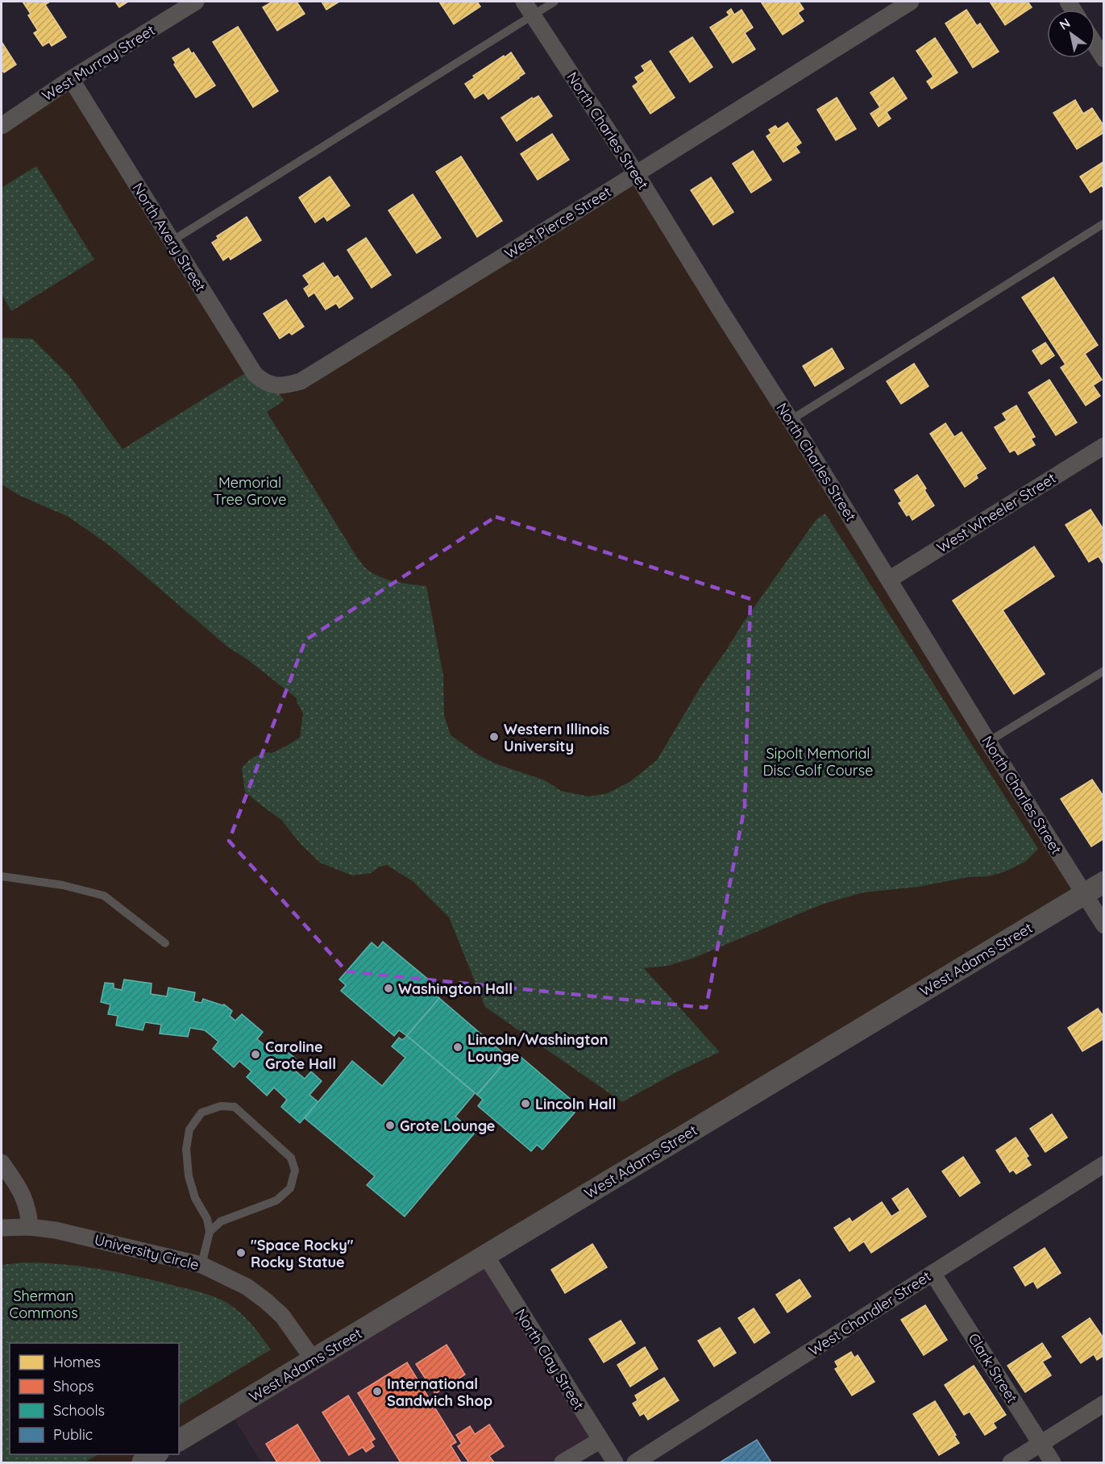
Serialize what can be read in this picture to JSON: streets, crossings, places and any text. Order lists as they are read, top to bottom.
{
  "streets": {
    "street": [
      "West Murray Street",
      "North Charles Street",
      "West Pierce Street",
      "North Avery Street",
      "West Wheeler Street",
      "West Adams Street",
      "University Circle",
      "West Chandler Street",
      "North Clay Street",
      "Clark Street"
    ]
  },
  "crossings": [
    ["West Murray Street", "North Avery Street"],
    ["North Charles Street", "West Pierce Street"],
    ["North Charles Street", "West Wheeler Street"],
    ["North Charles Street", "West Adams Street"],
    ["West Pierce Street", "North Avery Street"],
    ["West Adams Street", "University Circle"],
    ["West Adams Street", "North Clay Street"],
    ["West Chandler Street", "Clark Street"]
  ],
  "parks": ["Memorial Tree Grove", "Sipolt Memorial Disc Golf Course", "Sherman Commons"],
  "places": [
    "Western Illinois University",
    "Washington Hall",
    "Lincoln/Washington Lounge",
    "Caroline Grote Hall",
    "Lincoln Hall",
    "Grote Lounge",
    "\"Space Rocky\" Rocky Statue",
    "International Sandwich Shop"
  ],
  "legend": [
    "Homes",
    "Shops",
    "Schools",
    "Public"
  ],
  "north": "top left"
}
